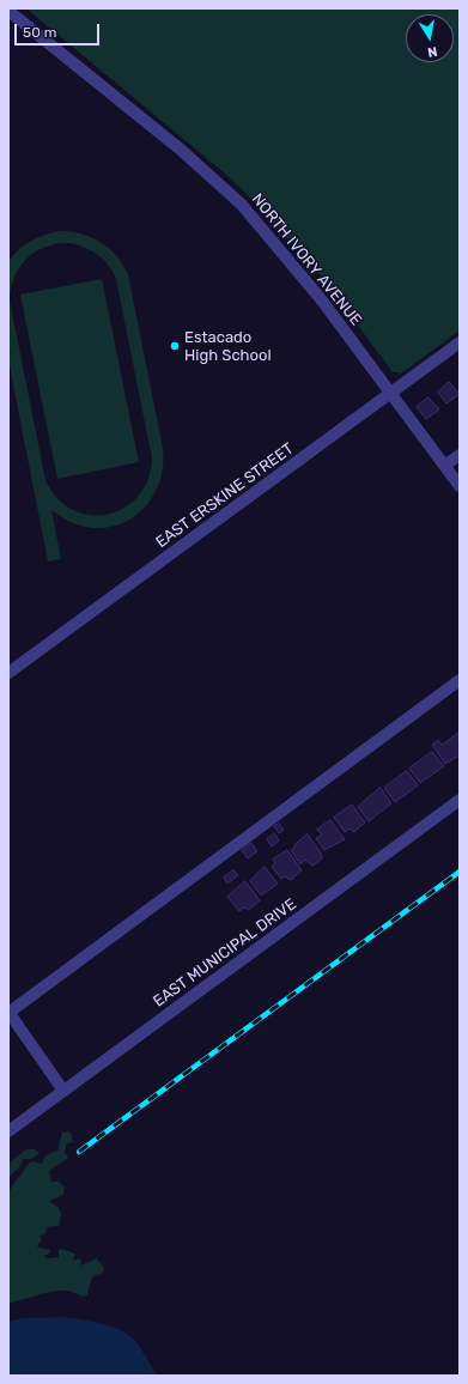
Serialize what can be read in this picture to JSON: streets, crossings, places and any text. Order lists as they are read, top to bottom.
{
  "streets": {
    "street": ["NORTH IVORY AVENUE", "EAST ERSKINE STREET", "EAST MUNICIPAL DRIVE"]
  },
  "crossings": [
    ["NORTH IVORY AVENUE", "EAST ERSKINE STREET"]
  ],
  "places": ["Estacado High School"],
  "scale_bar": "50 m",
  "north": "bottom"
}
